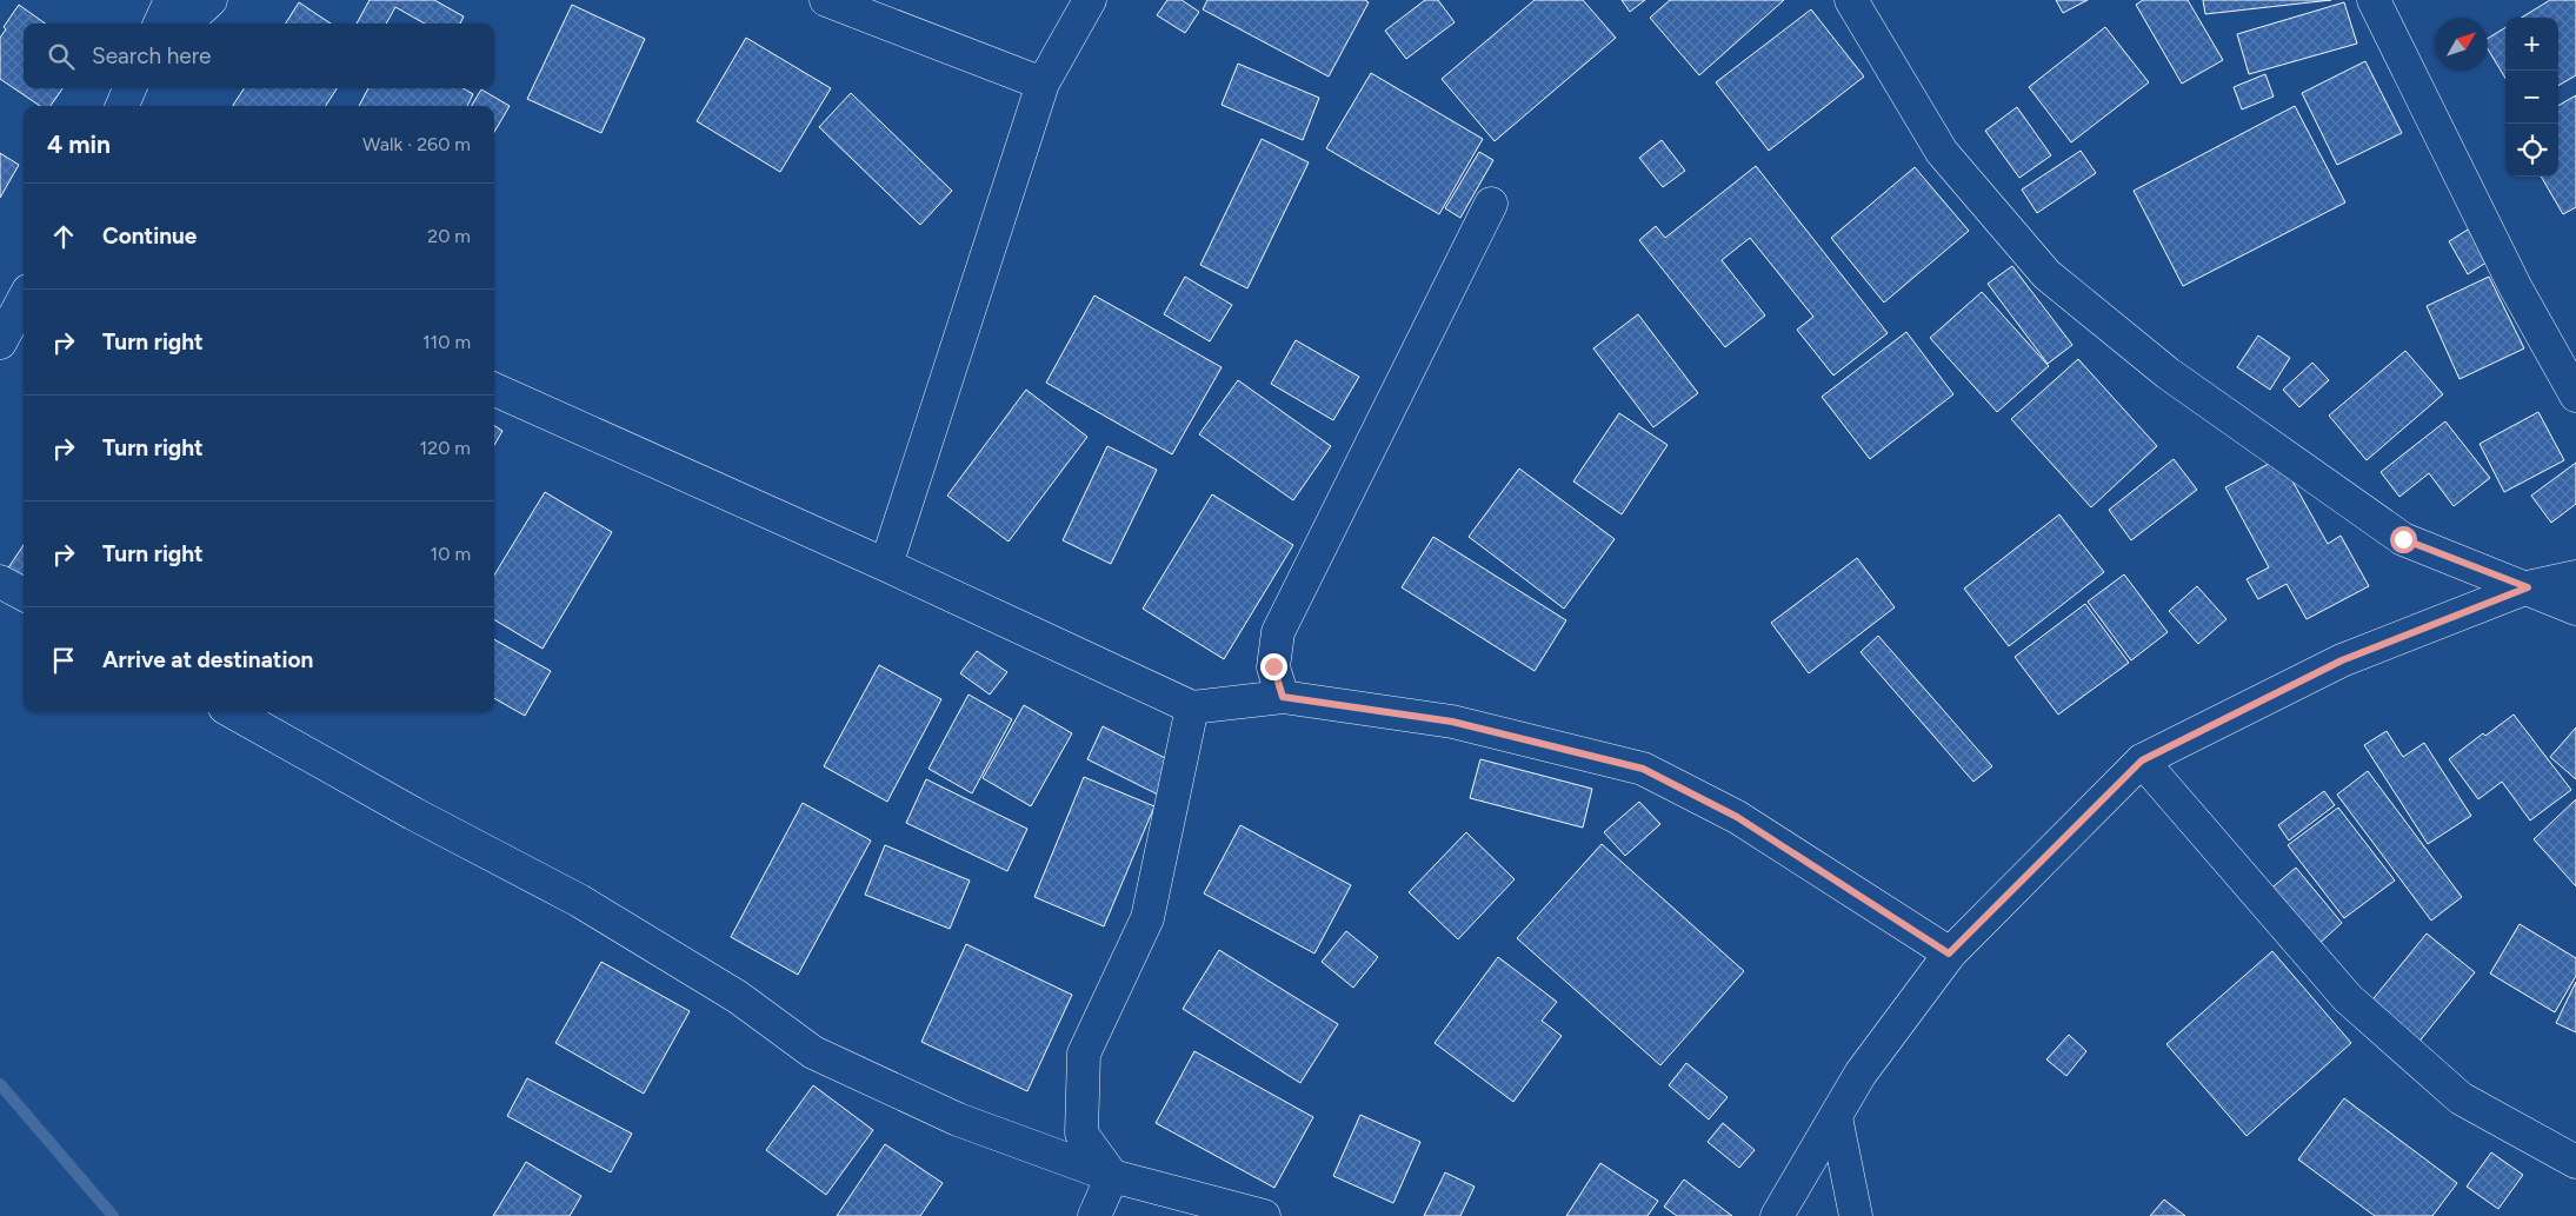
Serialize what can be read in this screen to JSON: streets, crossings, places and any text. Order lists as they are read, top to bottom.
{
  "north": "top right",
  "page": {
    "map_buttons": ["+", "−"],
    "search": "Search here",
    "heading": ["4 min", "Walk · 260 m"],
    "list": [
      ["Continue", "20 m"],
      ["Turn right", "110 m"],
      ["Turn right", "120 m"],
      ["Turn right", "10 m"],
      "Arrive at destination"
    ]
  }
}
